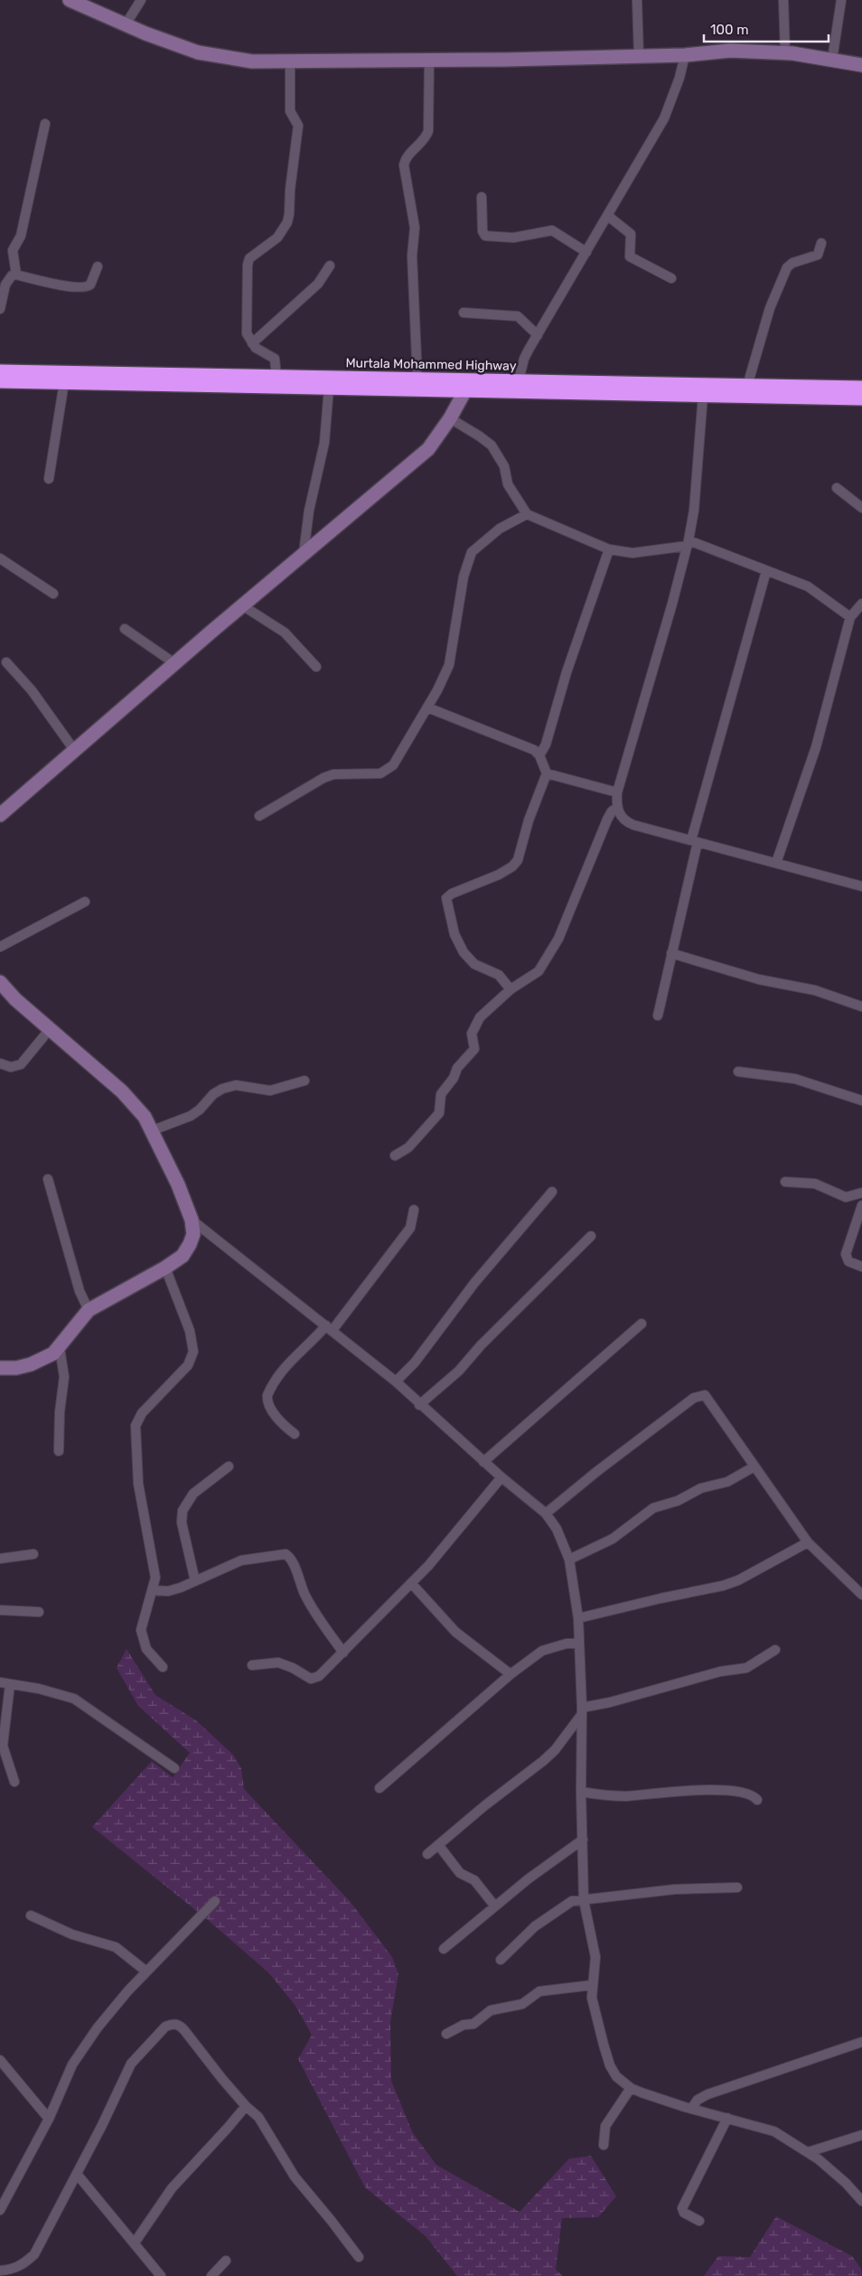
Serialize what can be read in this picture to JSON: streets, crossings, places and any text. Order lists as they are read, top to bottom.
{
  "streets": {
    "highway": ["Murtala Mohammed Highway"]
  },
  "scale_bar": "100 m"
}
